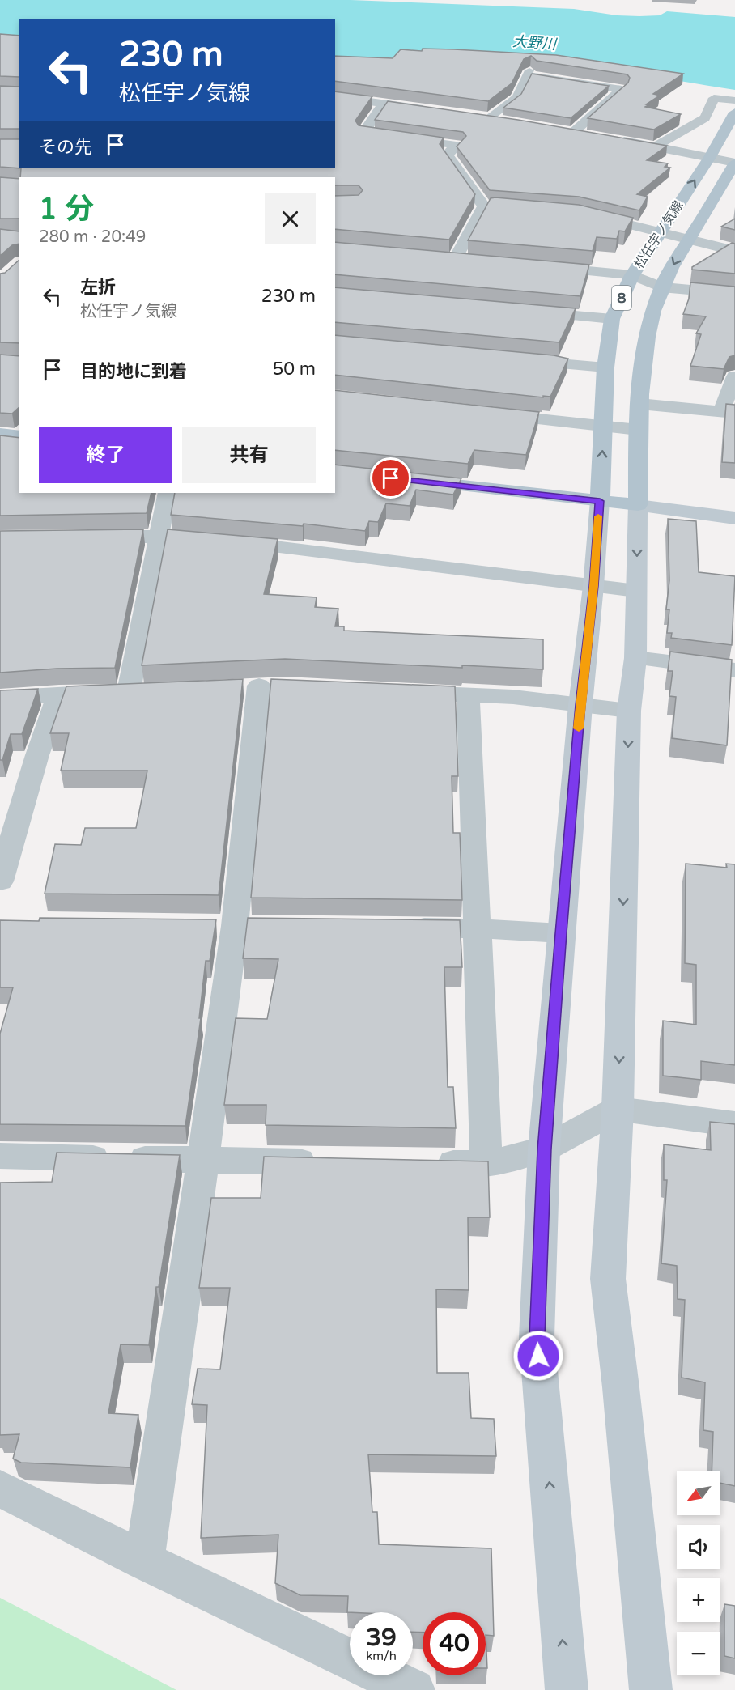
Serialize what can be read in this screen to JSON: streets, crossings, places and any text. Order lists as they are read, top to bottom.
{
  "streets": {
    "main road": ["松任宇ノ気線", "8"]
  },
  "water": ["大野川"],
  "north": "bottom left",
  "page": {
    "turn": ["230 m", "松任宇ノ気線"],
    "then": "その先",
    "heading": ["1 分", "280 m · 20:49"],
    "list": [
      {
        "name": "左折",
        "note": "松任宇ノ気線",
        "value": "230 m"
      },
      {
        "name": "目的地に到着",
        "value": "50 m"
      }
    ],
    "buttons": ["終了", "共有"],
    "map_buttons": ["+", "−"],
    "speed": "39 km/h",
    "limit": "40"
  }
}
